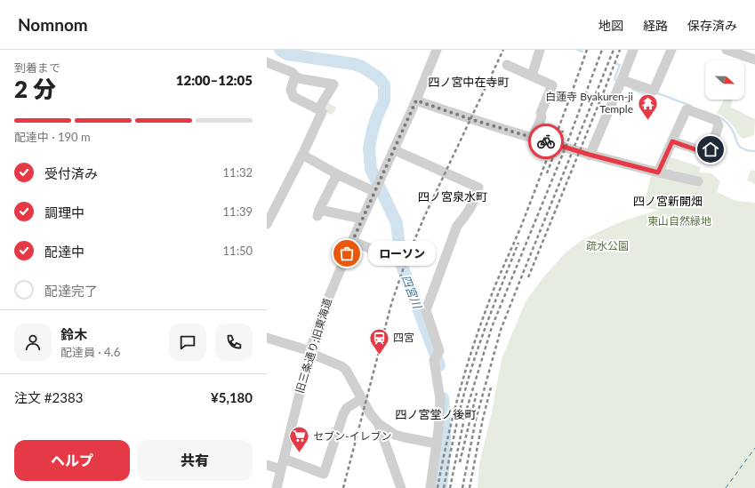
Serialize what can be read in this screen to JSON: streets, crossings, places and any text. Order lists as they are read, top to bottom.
{
  "streets": {
    "street": ["旧三条通り;旧東海道"]
  },
  "districts": [
    "四ノ宮中在寺町",
    "四ノ宮泉水町",
    "四ノ宮新開畑",
    "四ノ宮堂ノ後町"
  ],
  "water": ["四宮川"],
  "parks": ["東山自然緑地", "疏水公園"],
  "places": {
    "temple": ["白蓮寺 Byakuren-ji Temple"],
    "other": ["ローソン"],
    "station": ["四宮"],
    "supermarket": ["セブン-イレブン"]
  },
  "north": "right",
  "page": {
    "header": "Nomnom",
    "nav": ["地図", "経路", "保存済み"],
    "heading": ["2 分", "到着まで", "12:00–12:05"],
    "panel": [
      "鈴木",
      "配達員 · 4.6",
      "注文 #2383",
      "¥5,180"
    ],
    "bar": "配達中 · 190 m",
    "list": [
      ["受付済み", "11:32"],
      ["調理中", "11:39"],
      ["配達中", "11:50"],
      "配達完了"
    ],
    "bubble": "ローソン",
    "buttons": ["ヘルプ", "共有"]
  }
}
